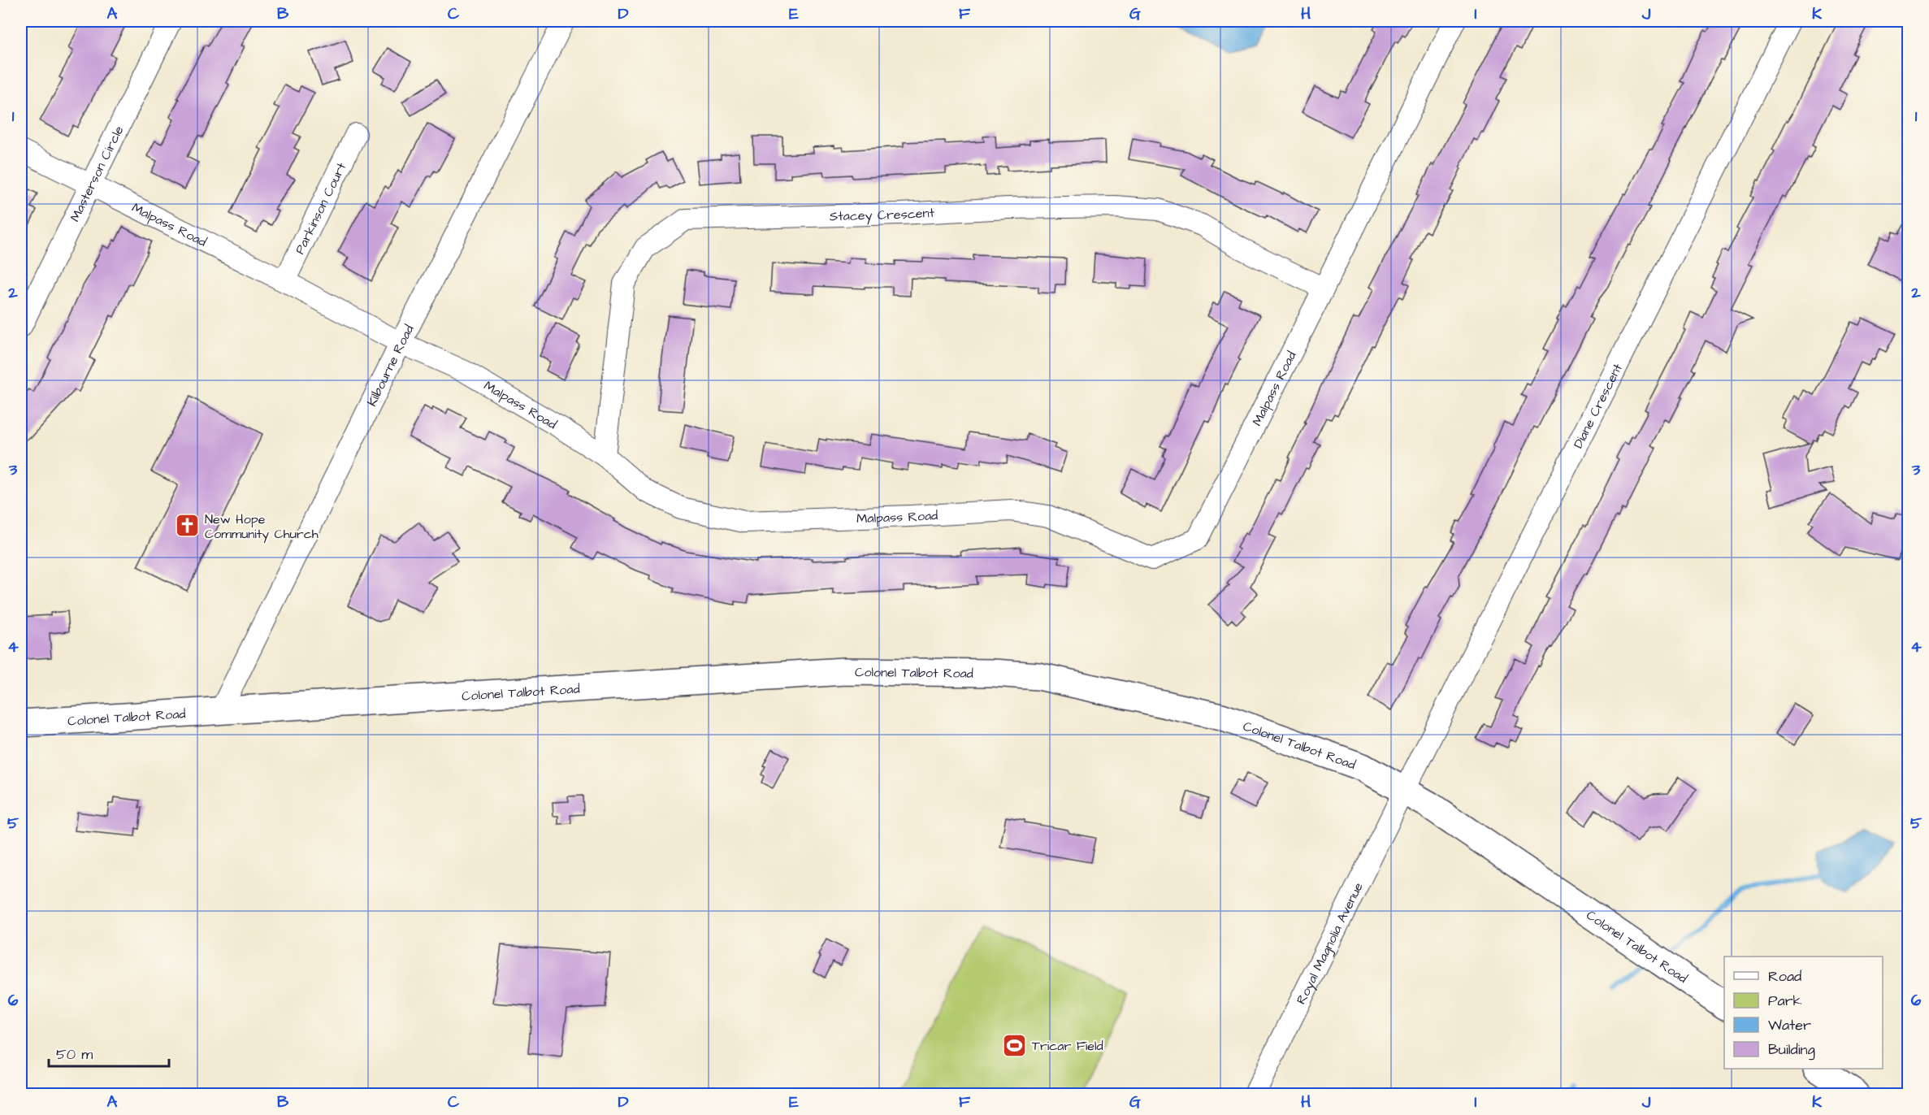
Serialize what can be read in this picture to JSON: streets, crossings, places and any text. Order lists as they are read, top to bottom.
{
  "streets": {
    "main road": ["Colonel Talbot Road"],
    "street": [
      "Masterson Circle",
      "Parkinson Court",
      "Stacey Crescent",
      "Malpass Road",
      "Kilbourne Road",
      "Diane Crescent",
      "Royal Magnolia Avenue"
    ]
  },
  "crossings": [
    ["Masterson Circle", "Malpass Road"],
    ["Parkinson Court", "Malpass Road"],
    ["Stacey Crescent", "Malpass Road"],
    ["Malpass Road", "Kilbourne Road"],
    ["Kilbourne Road", "Colonel Talbot Road"],
    ["Diane Crescent", "Colonel Talbot Road"],
    ["Diane Crescent", "Royal Magnolia Avenue"],
    ["Colonel Talbot Road", "Royal Magnolia Avenue"]
  ],
  "places": {
    "church": ["New Hope Community Church"],
    "sports": ["Tricar Field"]
  },
  "legend": [
    "Road",
    "Park",
    "Water",
    "Building"
  ],
  "scale_bar": "50 m",
  "grid": {
    "columns": [
      "A",
      "B",
      "C",
      "D",
      "E",
      "F",
      "G",
      "H",
      "I",
      "J",
      "K"
    ],
    "rows": [
      "1",
      "2",
      "3",
      "4",
      "5",
      "6"
    ]
  }
}
